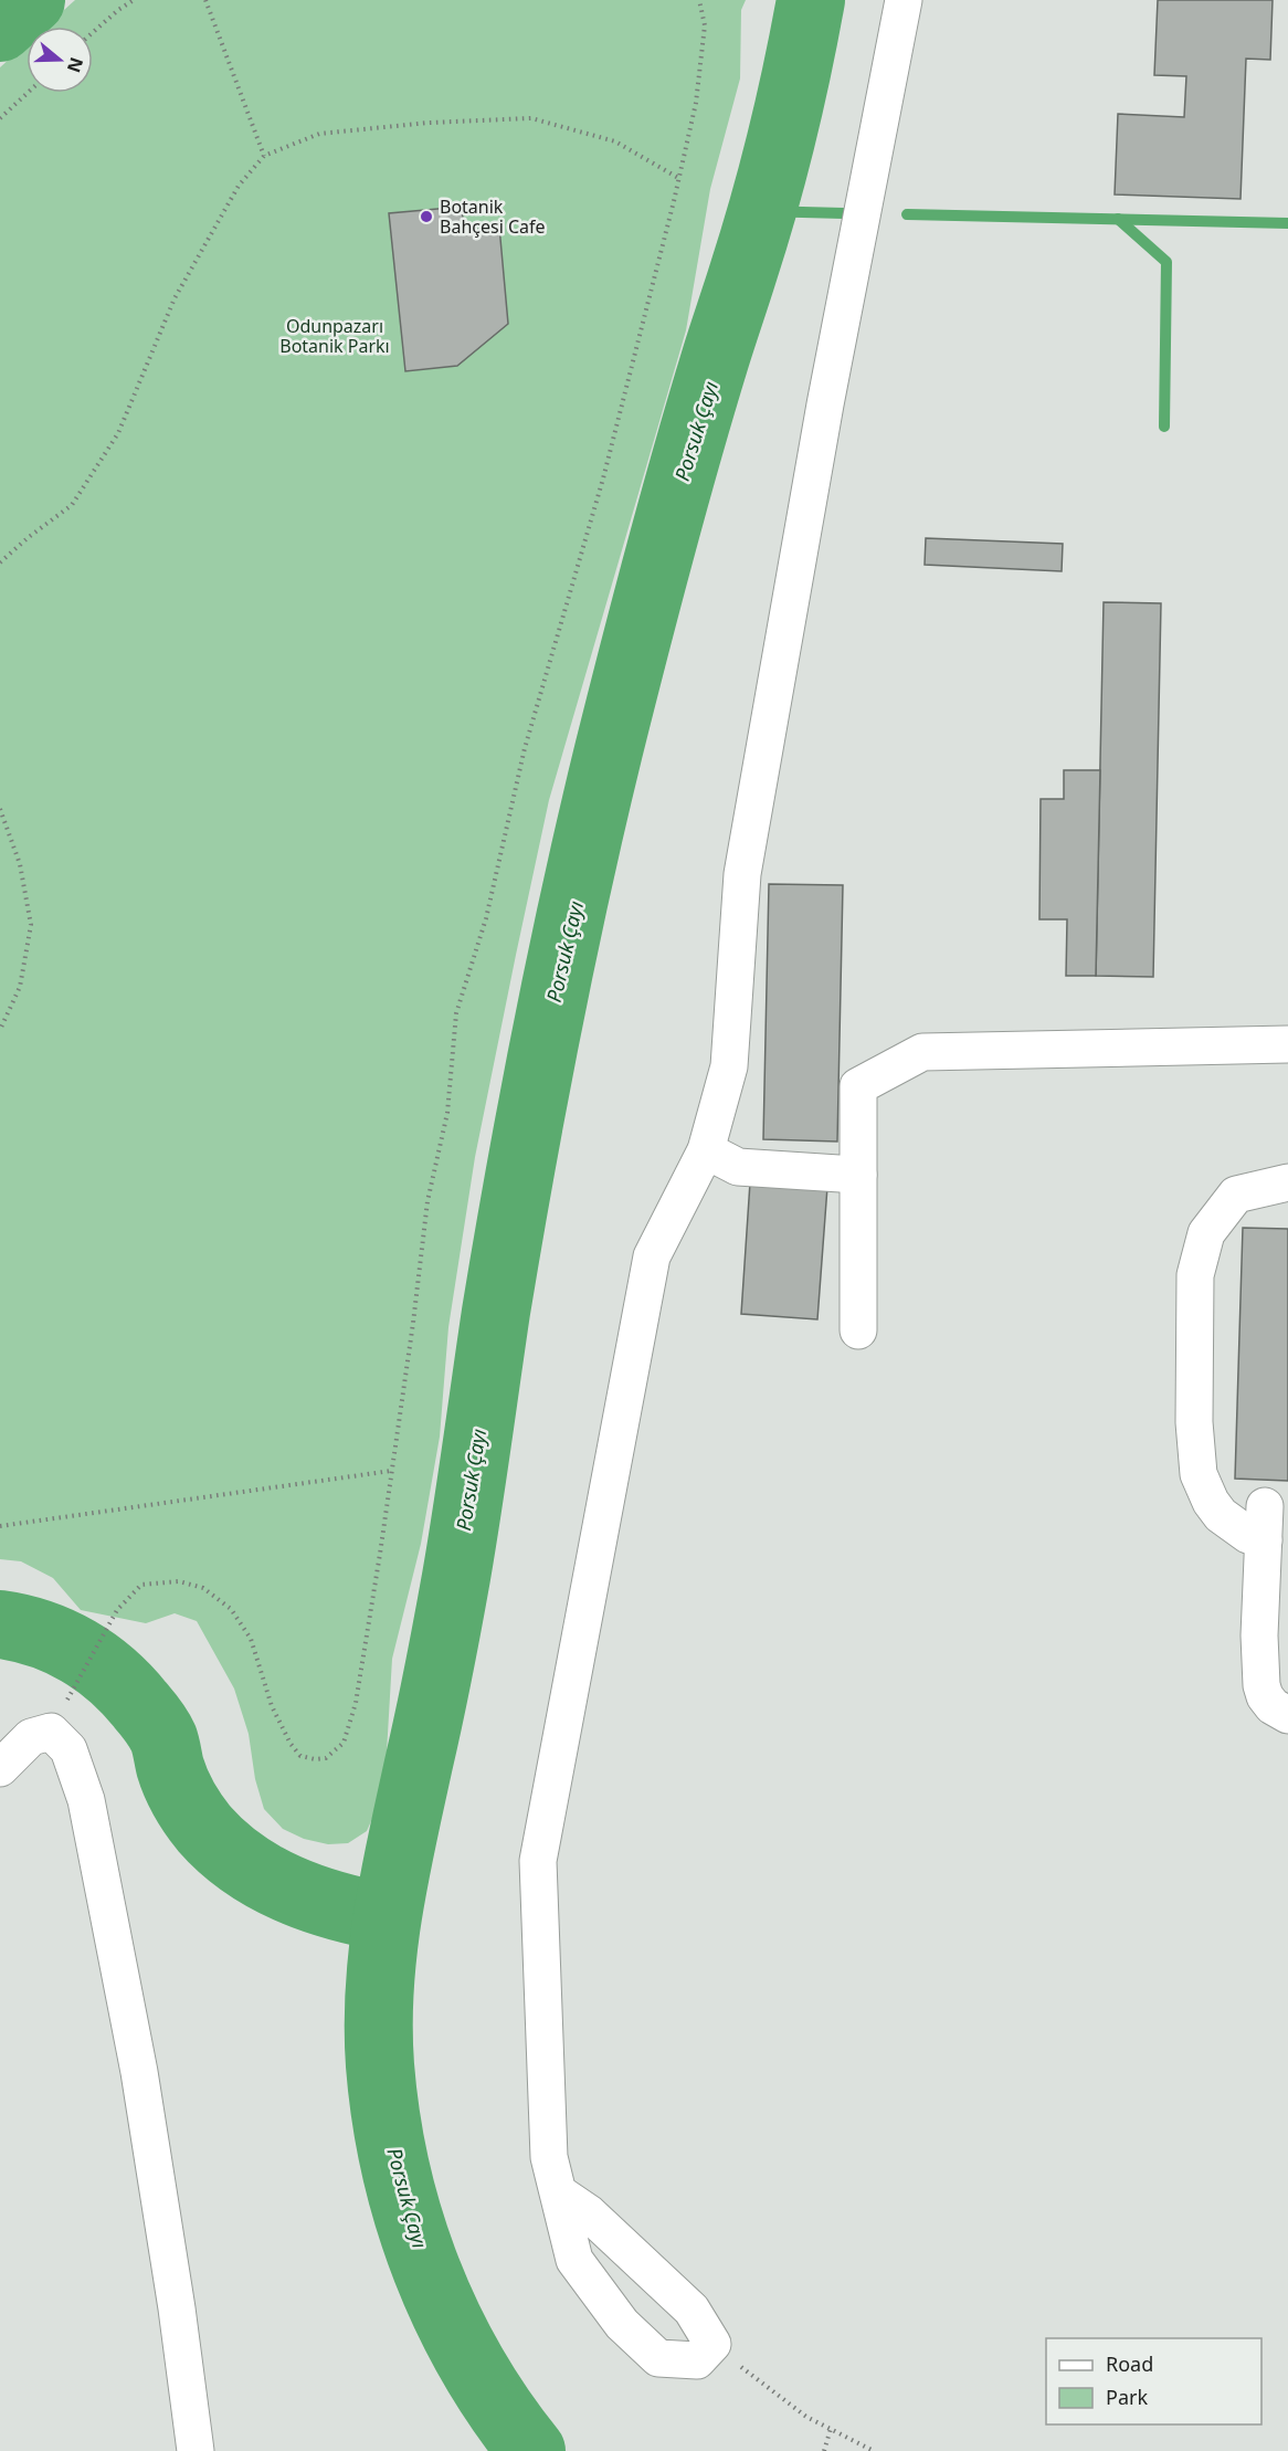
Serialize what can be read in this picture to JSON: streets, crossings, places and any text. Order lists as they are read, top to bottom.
{
  "water": ["Porsuk Çayı"],
  "parks": ["Odunpazarı Botanik Parkı"],
  "places": ["Botanik Bahçesi Cafe"],
  "legend": ["Road", "Park"],
  "north": "right"
}
